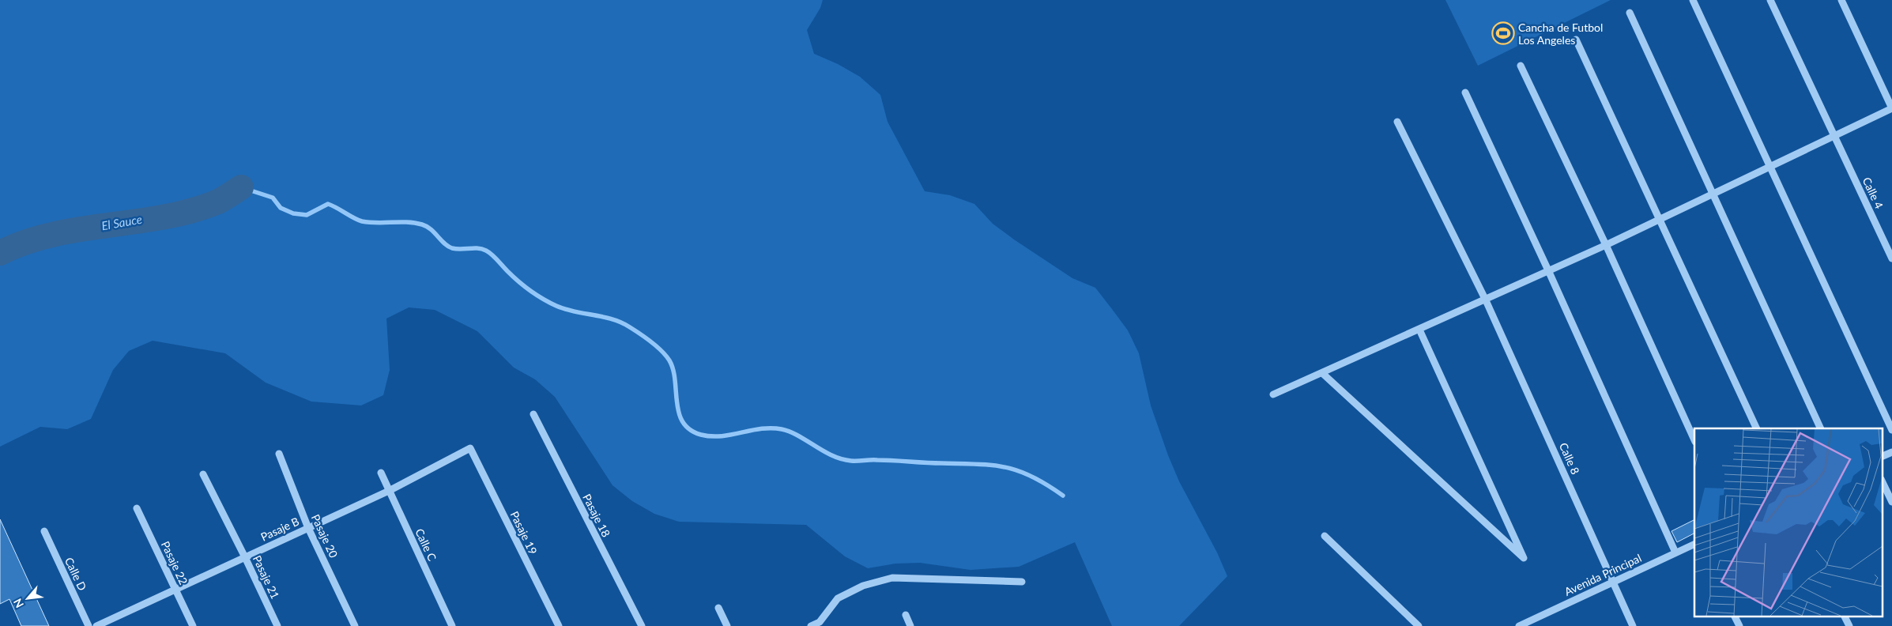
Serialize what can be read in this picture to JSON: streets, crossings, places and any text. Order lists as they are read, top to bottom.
{
  "streets": {
    "street": [
      "Calle 4",
      "Calle 8",
      "Pasaje 18",
      "Pasaje B",
      "Pasaje 19",
      "Pasaje 20",
      "Calle C",
      "Pasaje 22",
      "Calle D",
      "Avenida Principal",
      "Pasaje 21"
    ]
  },
  "crossings": [
    ["Calle 8", "Avenida Principal"],
    ["Pasaje B", "Pasaje 19"],
    ["Pasaje B", "Pasaje 20"],
    ["Pasaje B", "Calle C"],
    ["Pasaje B", "Pasaje 22"],
    ["Pasaje B", "Pasaje 21"]
  ],
  "water": ["El Sauce"],
  "places": {
    "sports": ["Cancha de Futbol Los Angeles"]
  },
  "north": "bottom left"
}
